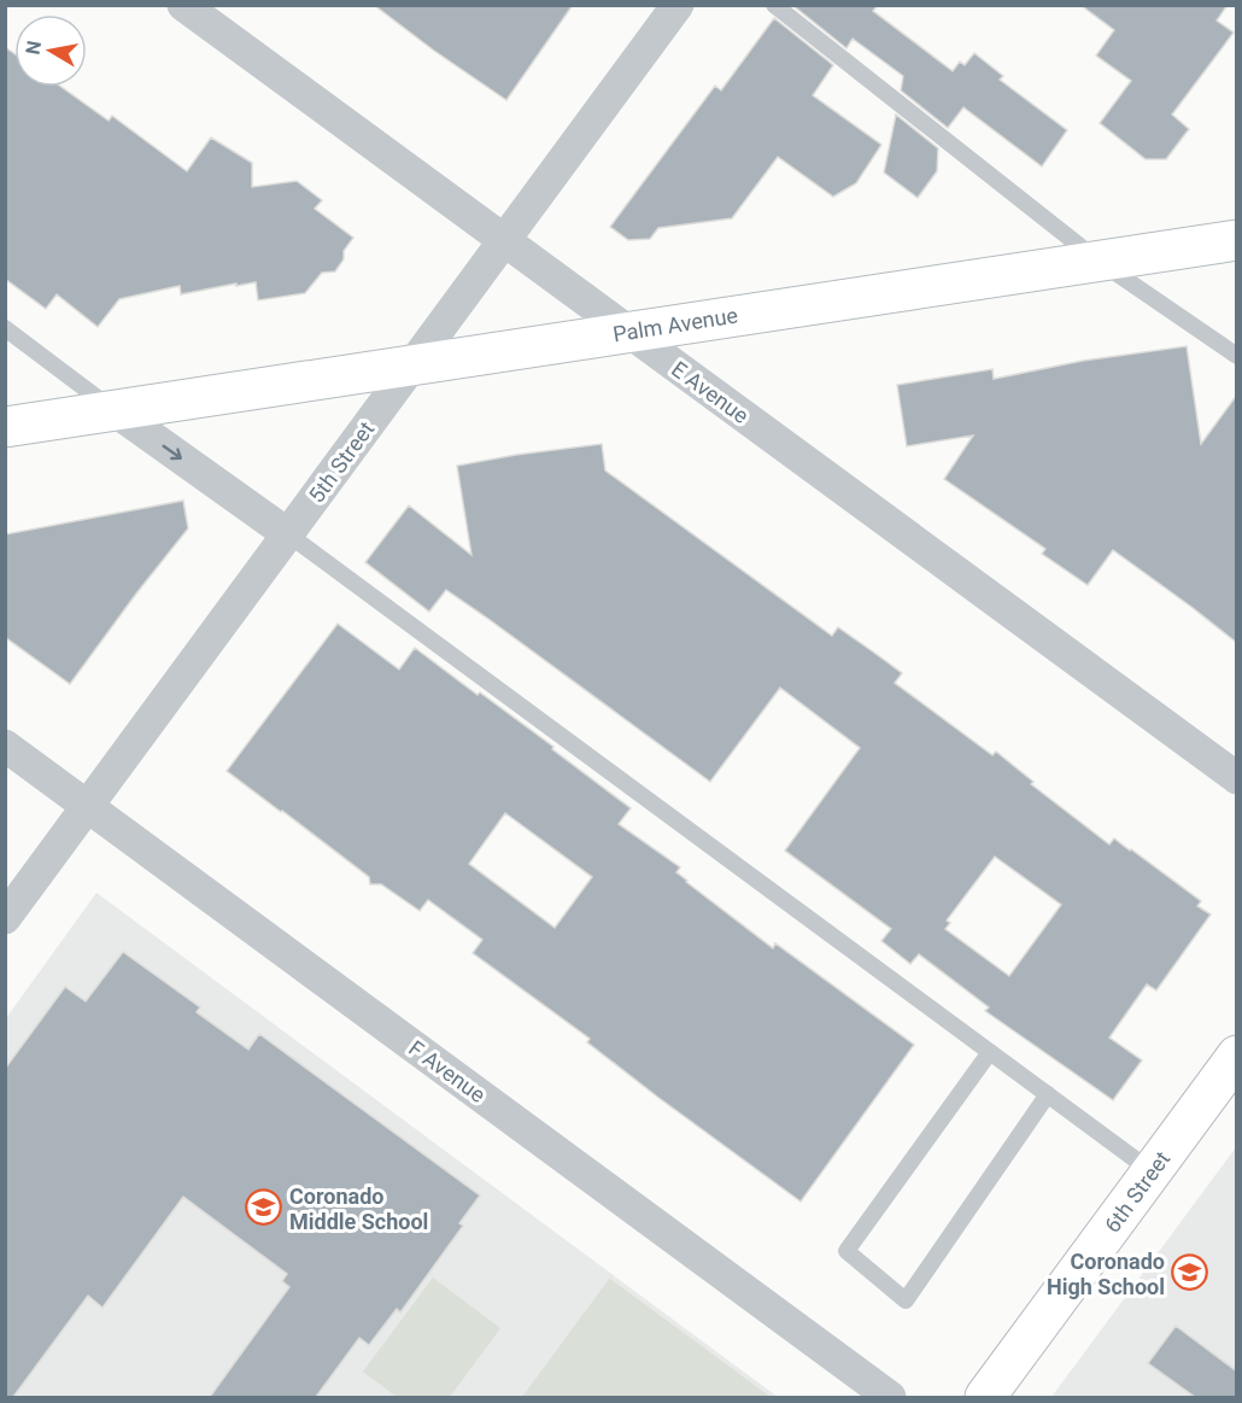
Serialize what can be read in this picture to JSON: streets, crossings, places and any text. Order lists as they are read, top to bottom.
{
  "streets": {
    "street": [
      "Palm Avenue",
      "E Avenue",
      "5th Street",
      "F Avenue",
      "6th Street"
    ]
  },
  "crossings": [
    ["Palm Avenue", "E Avenue"],
    ["Palm Avenue", "5th Street"],
    ["E Avenue", "5th Street"],
    ["5th Street", "F Avenue"]
  ],
  "places": {
    "school or university": ["Coronado Middle School", "Coronado High School"]
  },
  "north": "left"
}
